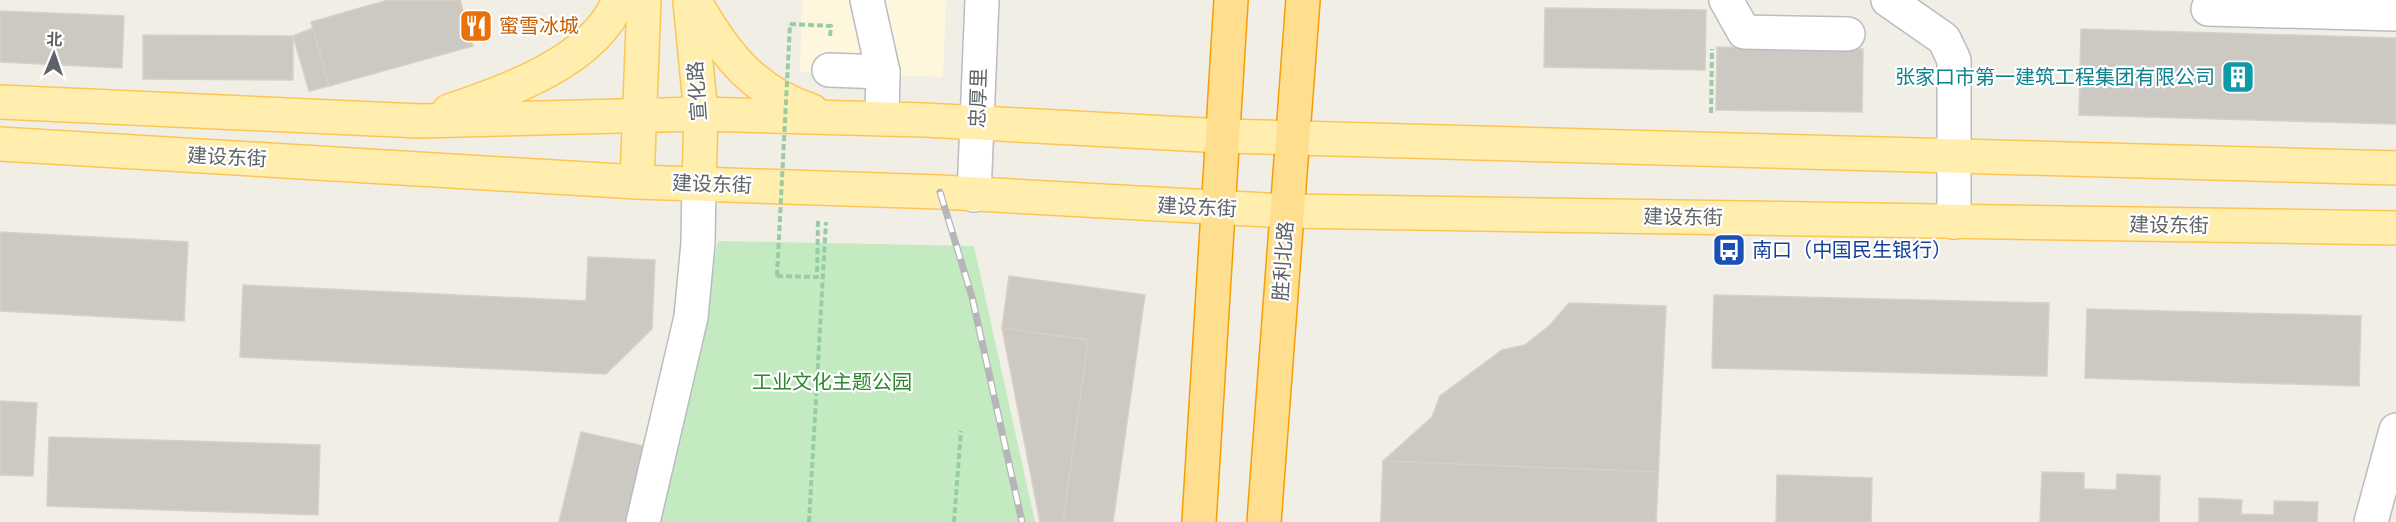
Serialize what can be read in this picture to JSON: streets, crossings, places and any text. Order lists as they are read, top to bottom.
{
  "streets": {
    "highway": ["胜利北路"],
    "main road": ["宣化路", "建设东街"],
    "street": ["忠厚里"]
  },
  "crossings": [
    ["宣化路", "建设东街"],
    ["忠厚里", "建设东街"],
    ["建设东街", "胜利北路"]
  ],
  "parks": ["工业文化主题公园"],
  "places": {
    "restaurant": ["蜜雪冰城"],
    "building": ["张家口市第一建筑工程集团有限公司"],
    "bus stop": ["南口（中国民生银行）"]
  },
  "north": "top"
}
